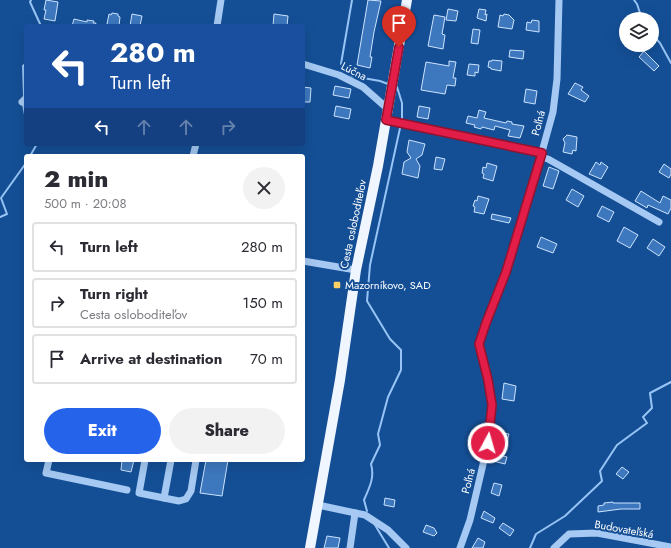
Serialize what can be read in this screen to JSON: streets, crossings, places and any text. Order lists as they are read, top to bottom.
{
  "streets": {
    "main road": ["Cesta osloboditeľov"],
    "street": ["Lúčna", "Poľná", "Budovateľská"]
  },
  "crossings": [
    ["Lúčna", "Cesta osloboditeľov"]
  ],
  "places": {
    "transit": ["Mazorníkovo, SAD"]
  },
  "page": {
    "turn": ["280 m", "Turn left"],
    "heading": ["2 min", "500 m · 20:08"],
    "list": [
      {
        "name": "Turn left",
        "value": "280 m"
      },
      {
        "name": "Turn right",
        "note": "Cesta osloboditeľov",
        "value": "150 m"
      },
      {
        "name": "Arrive at destination",
        "value": "70 m"
      }
    ],
    "buttons": ["Exit", "Share"]
  }
}
